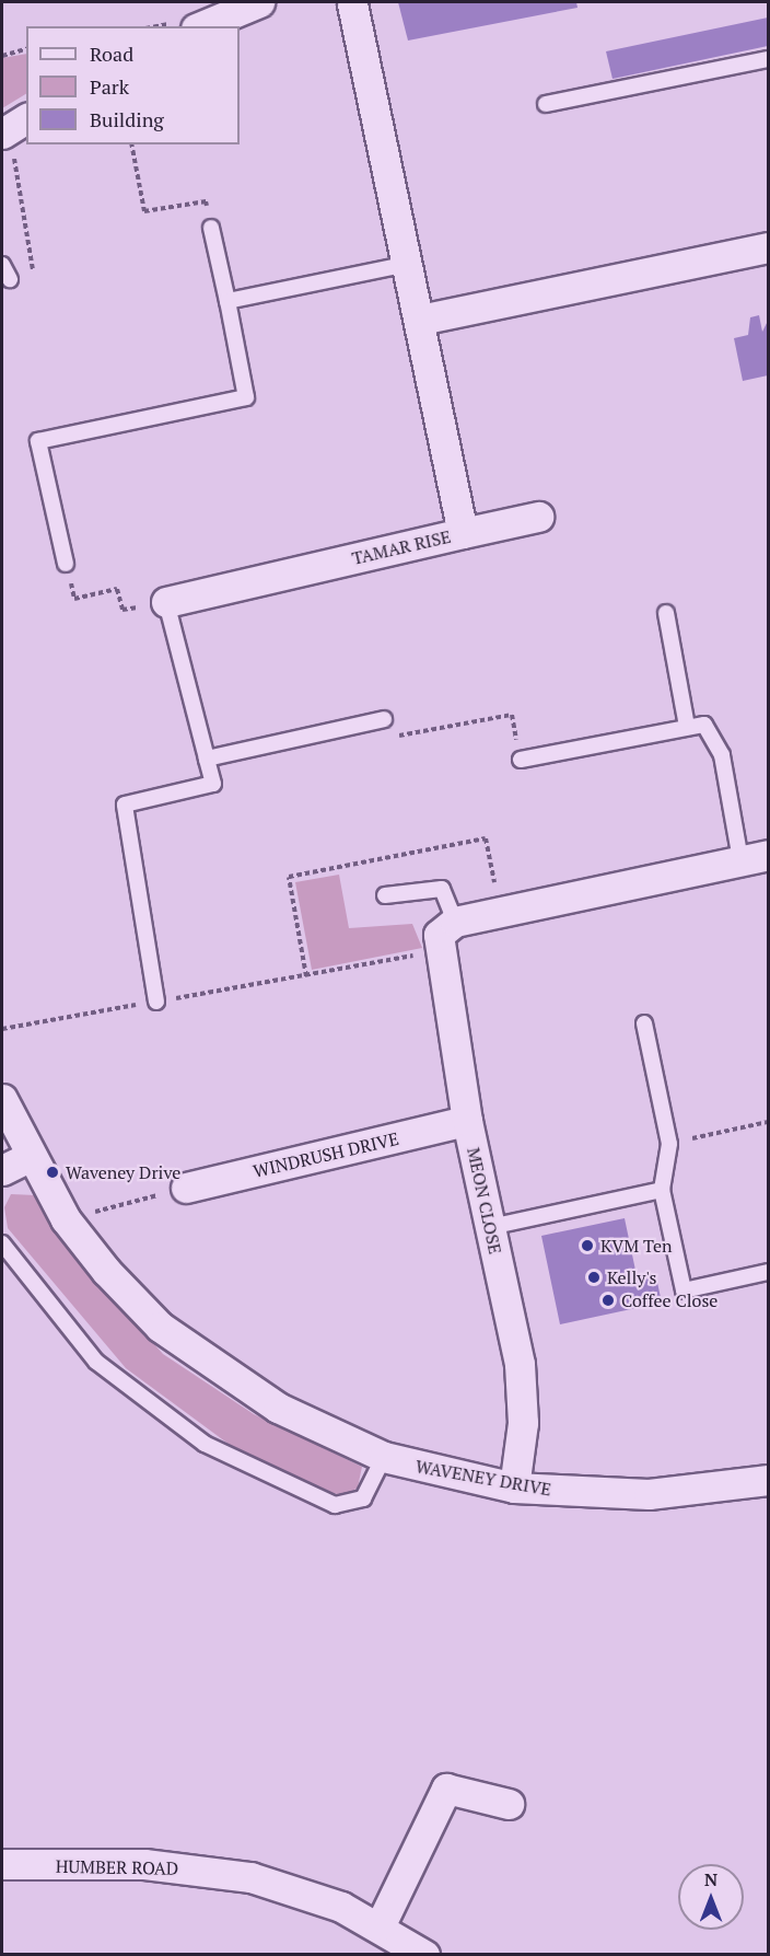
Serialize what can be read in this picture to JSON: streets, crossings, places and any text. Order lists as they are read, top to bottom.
{
  "streets": {
    "street": [
      "TAMAR RISE",
      "WINDRUSH DRIVE",
      "MEON CLOSE",
      "WAVENEY DRIVE",
      "HUMBER ROAD"
    ]
  },
  "crossings": [
    ["WINDRUSH DRIVE", "MEON CLOSE"],
    ["MEON CLOSE", "WAVENEY DRIVE"]
  ],
  "places": [
    "Waveney Drive",
    "KVM Ten",
    "Kelly's",
    "Coffee Close"
  ],
  "legend": ["Road", "Park", "Building"],
  "north": "top"
}
